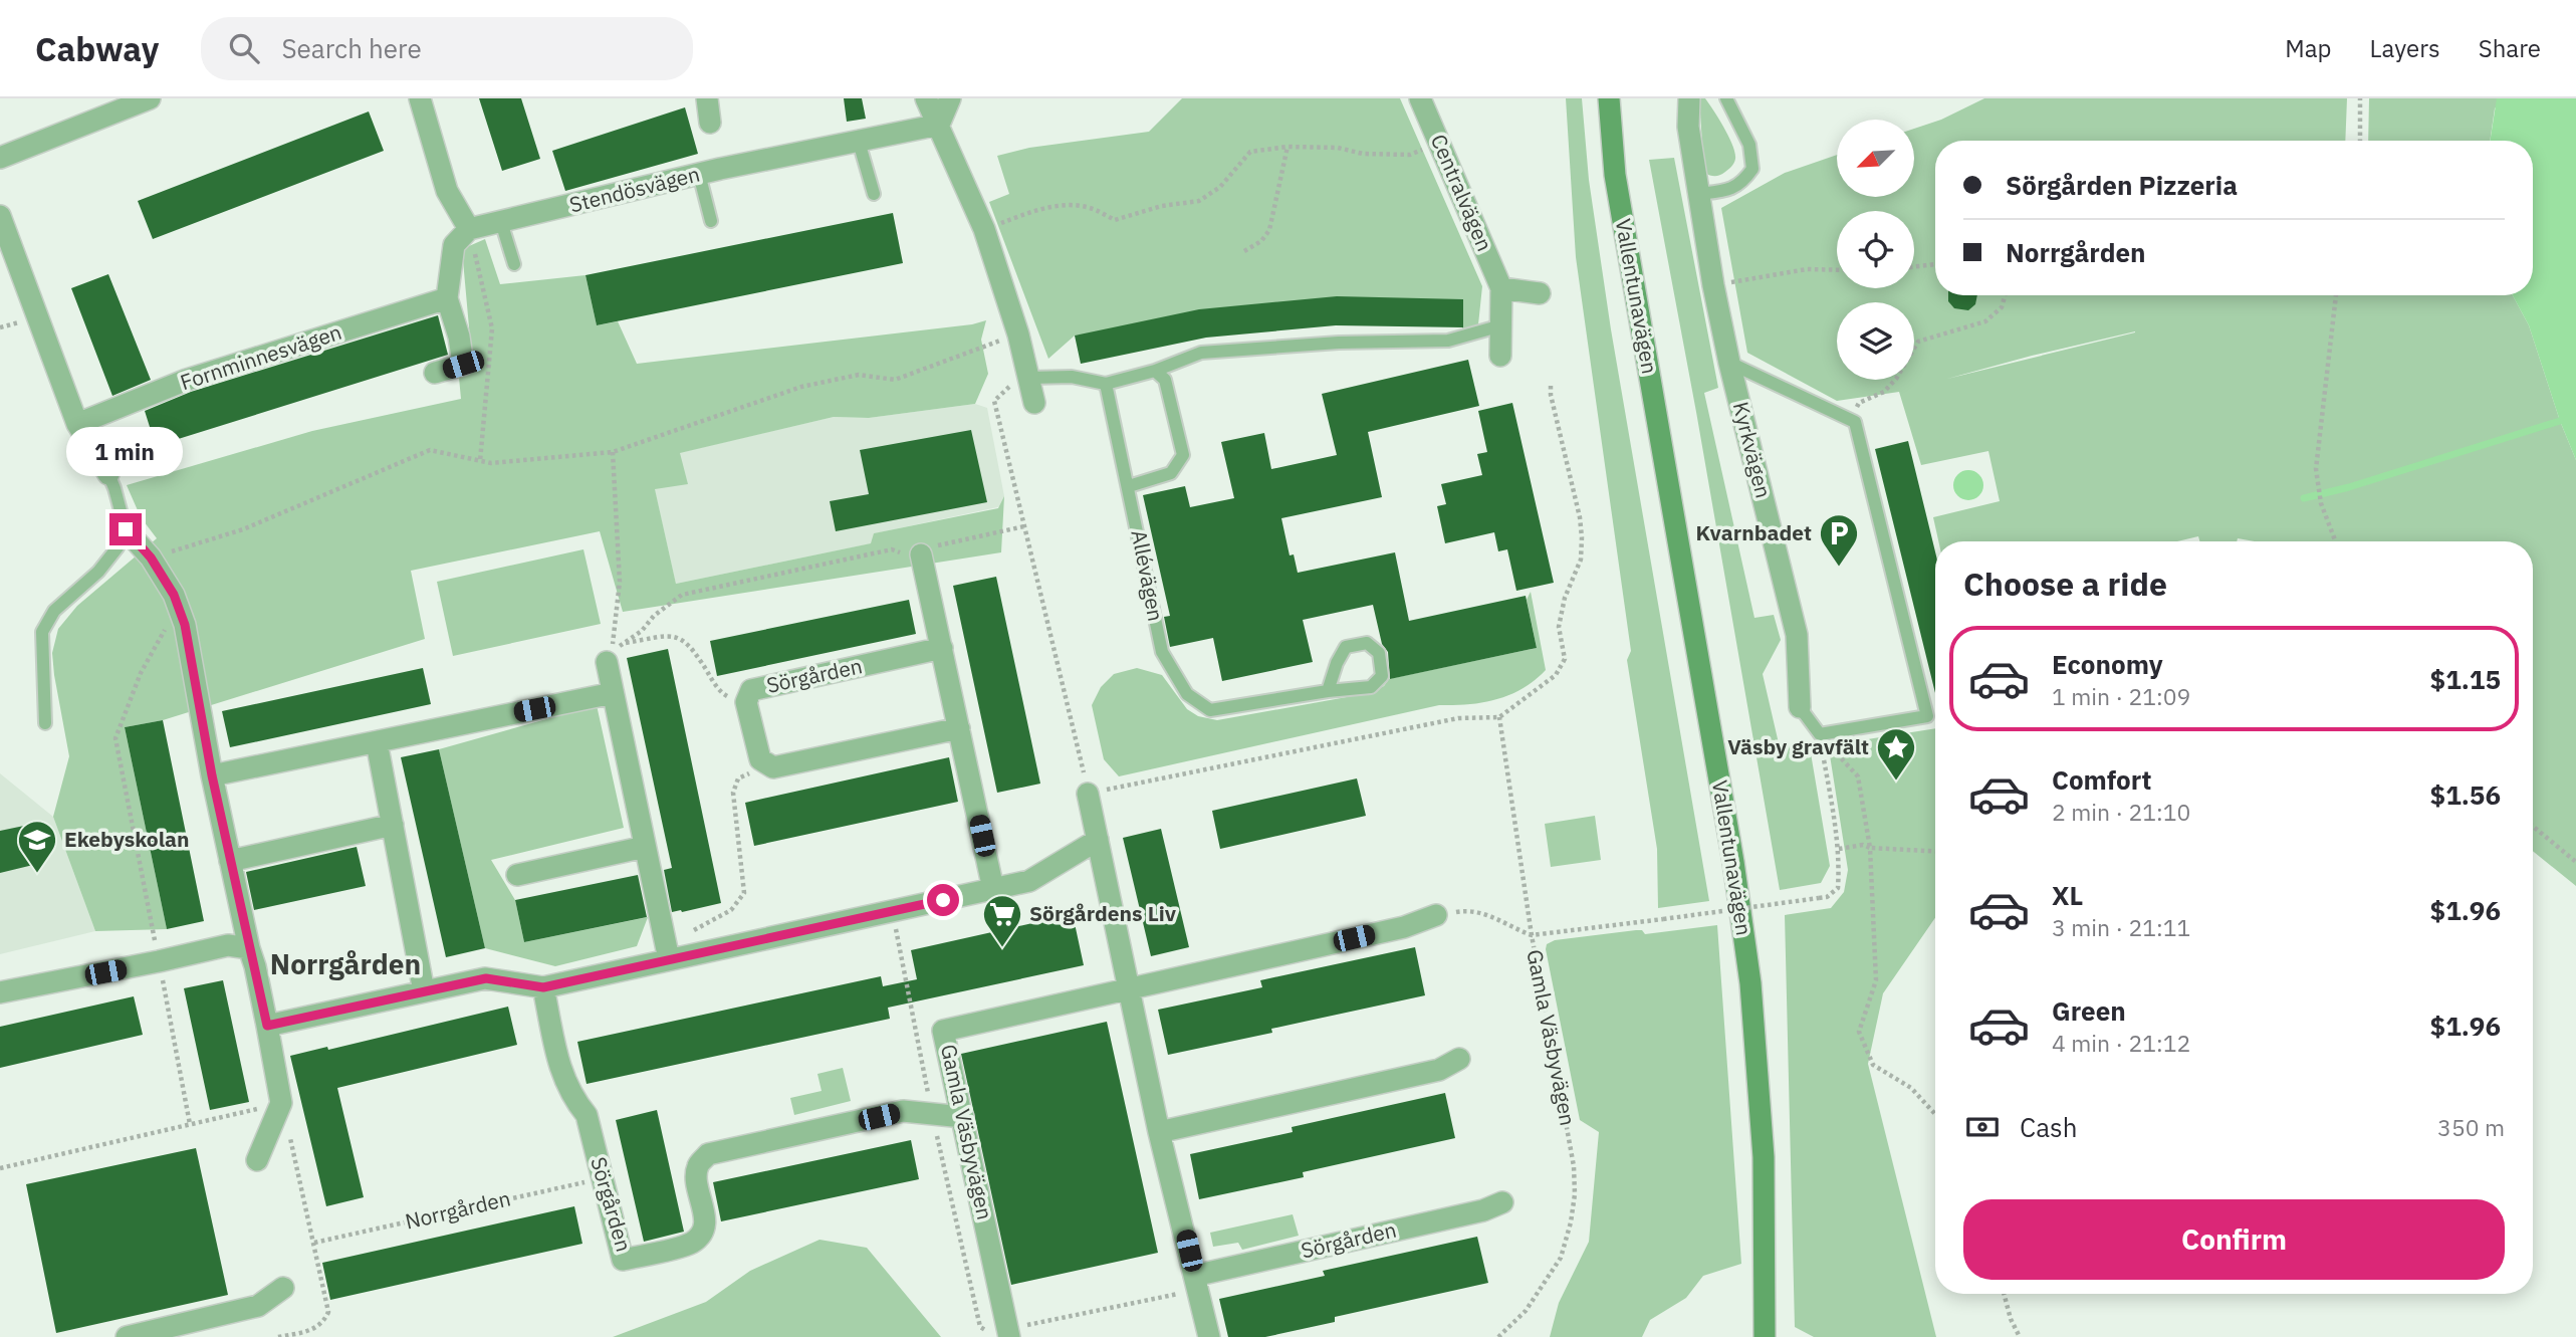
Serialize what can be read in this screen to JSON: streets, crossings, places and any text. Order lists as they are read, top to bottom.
{
  "streets": {
    "main road": ["Vallentunavägen"],
    "street": [
      "Stendösvägen",
      "Centralvägen",
      "Fornminnesvägen",
      "Kyrkvägen",
      "Sörgården",
      "Gamla Väsbyvägen"
    ],
    "lane": ["Allévägen"],
    "path": ["Norrgården"]
  },
  "crossings": [
    ["Sörgården", "Gamla Väsbyvägen"],
    ["Sörgården", "Norrgården"]
  ],
  "districts": ["Norrgården"],
  "places": {
    "parking": ["Kvarnbadet"],
    "place": ["Väsby gravfält"],
    "school or university": ["Ekebyskolan"],
    "supermarket": ["Sörgårdens Liv"]
  },
  "north": "bottom left",
  "page": {
    "header": "Cabway",
    "search": "Search here",
    "nav": ["Map", "Layers", "Share"],
    "banner": ["Sörgården Pizzeria", "Norrgården"],
    "bubble": "1 min",
    "heading": "Choose a ride",
    "list": [
      {
        "name": "Economy",
        "note": "1 min · 21:09",
        "value": "$1.15"
      },
      {
        "name": "Comfort",
        "note": "2 min · 21:10",
        "value": "$1.56"
      },
      {
        "name": "XL",
        "note": "3 min · 21:11",
        "value": "$1.96"
      },
      {
        "name": "Green",
        "note": "4 min · 21:12",
        "value": "$1.96"
      }
    ],
    "pay": ["Cash", "350 m"],
    "buttons": "Confirm"
  }
}
